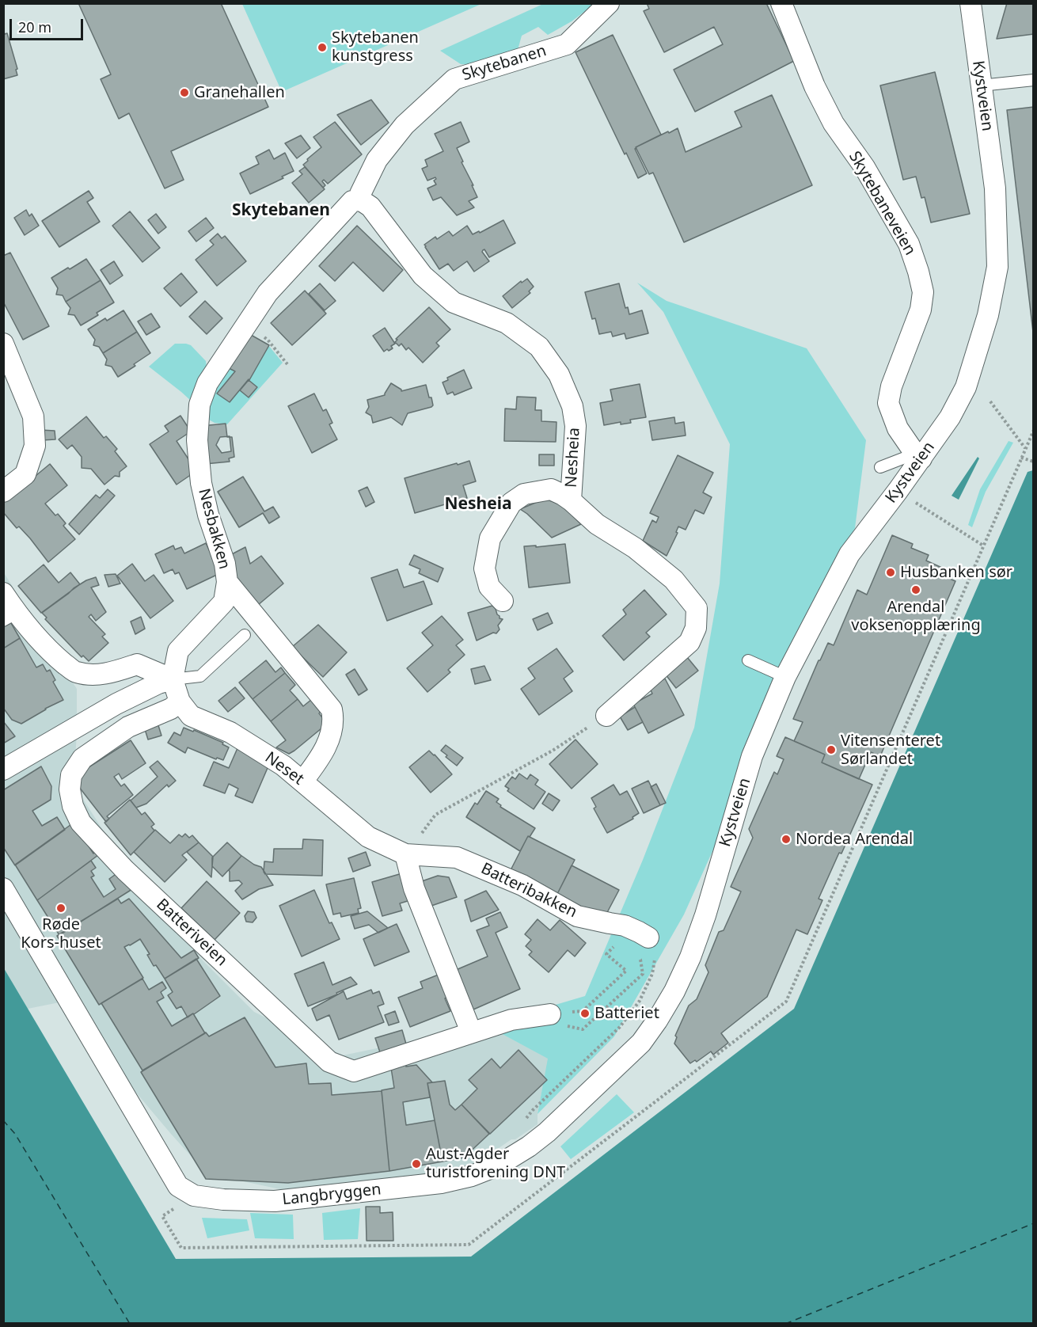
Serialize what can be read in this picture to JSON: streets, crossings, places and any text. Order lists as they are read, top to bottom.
{
  "streets": {
    "street": [
      "Skytebanen",
      "Kystveien",
      "Skytebaneveien",
      "Nesheia",
      "Nesbakken",
      "Neset",
      "Batteribakken",
      "Batteriveien",
      "Langbryggen"
    ]
  },
  "crossings": [
    ["Skytebanen", "Nesheia"],
    ["Skytebanen", "Nesbakken"],
    ["Kystveien", "Skytebaneveien"],
    ["Kystveien", "Langbryggen"],
    ["Nesheia", "Nesbakken"],
    ["Nesbakken", "Neset"],
    ["Neset", "Batteribakken"],
    ["Neset", "Batteriveien"]
  ],
  "districts": ["Skytebanen", "Nesheia"],
  "places": [
    "Skytebanen kunstgress",
    "Granehallen",
    "Husbanken sør",
    "Arendal voksenopplæring",
    "Vitensenteret Sørlandet",
    "Nordea Arendal",
    "Røde Kors-huset",
    "Batteriet",
    "Aust-Agder turistforening DNT"
  ],
  "scale_bar": "20 m"
}
